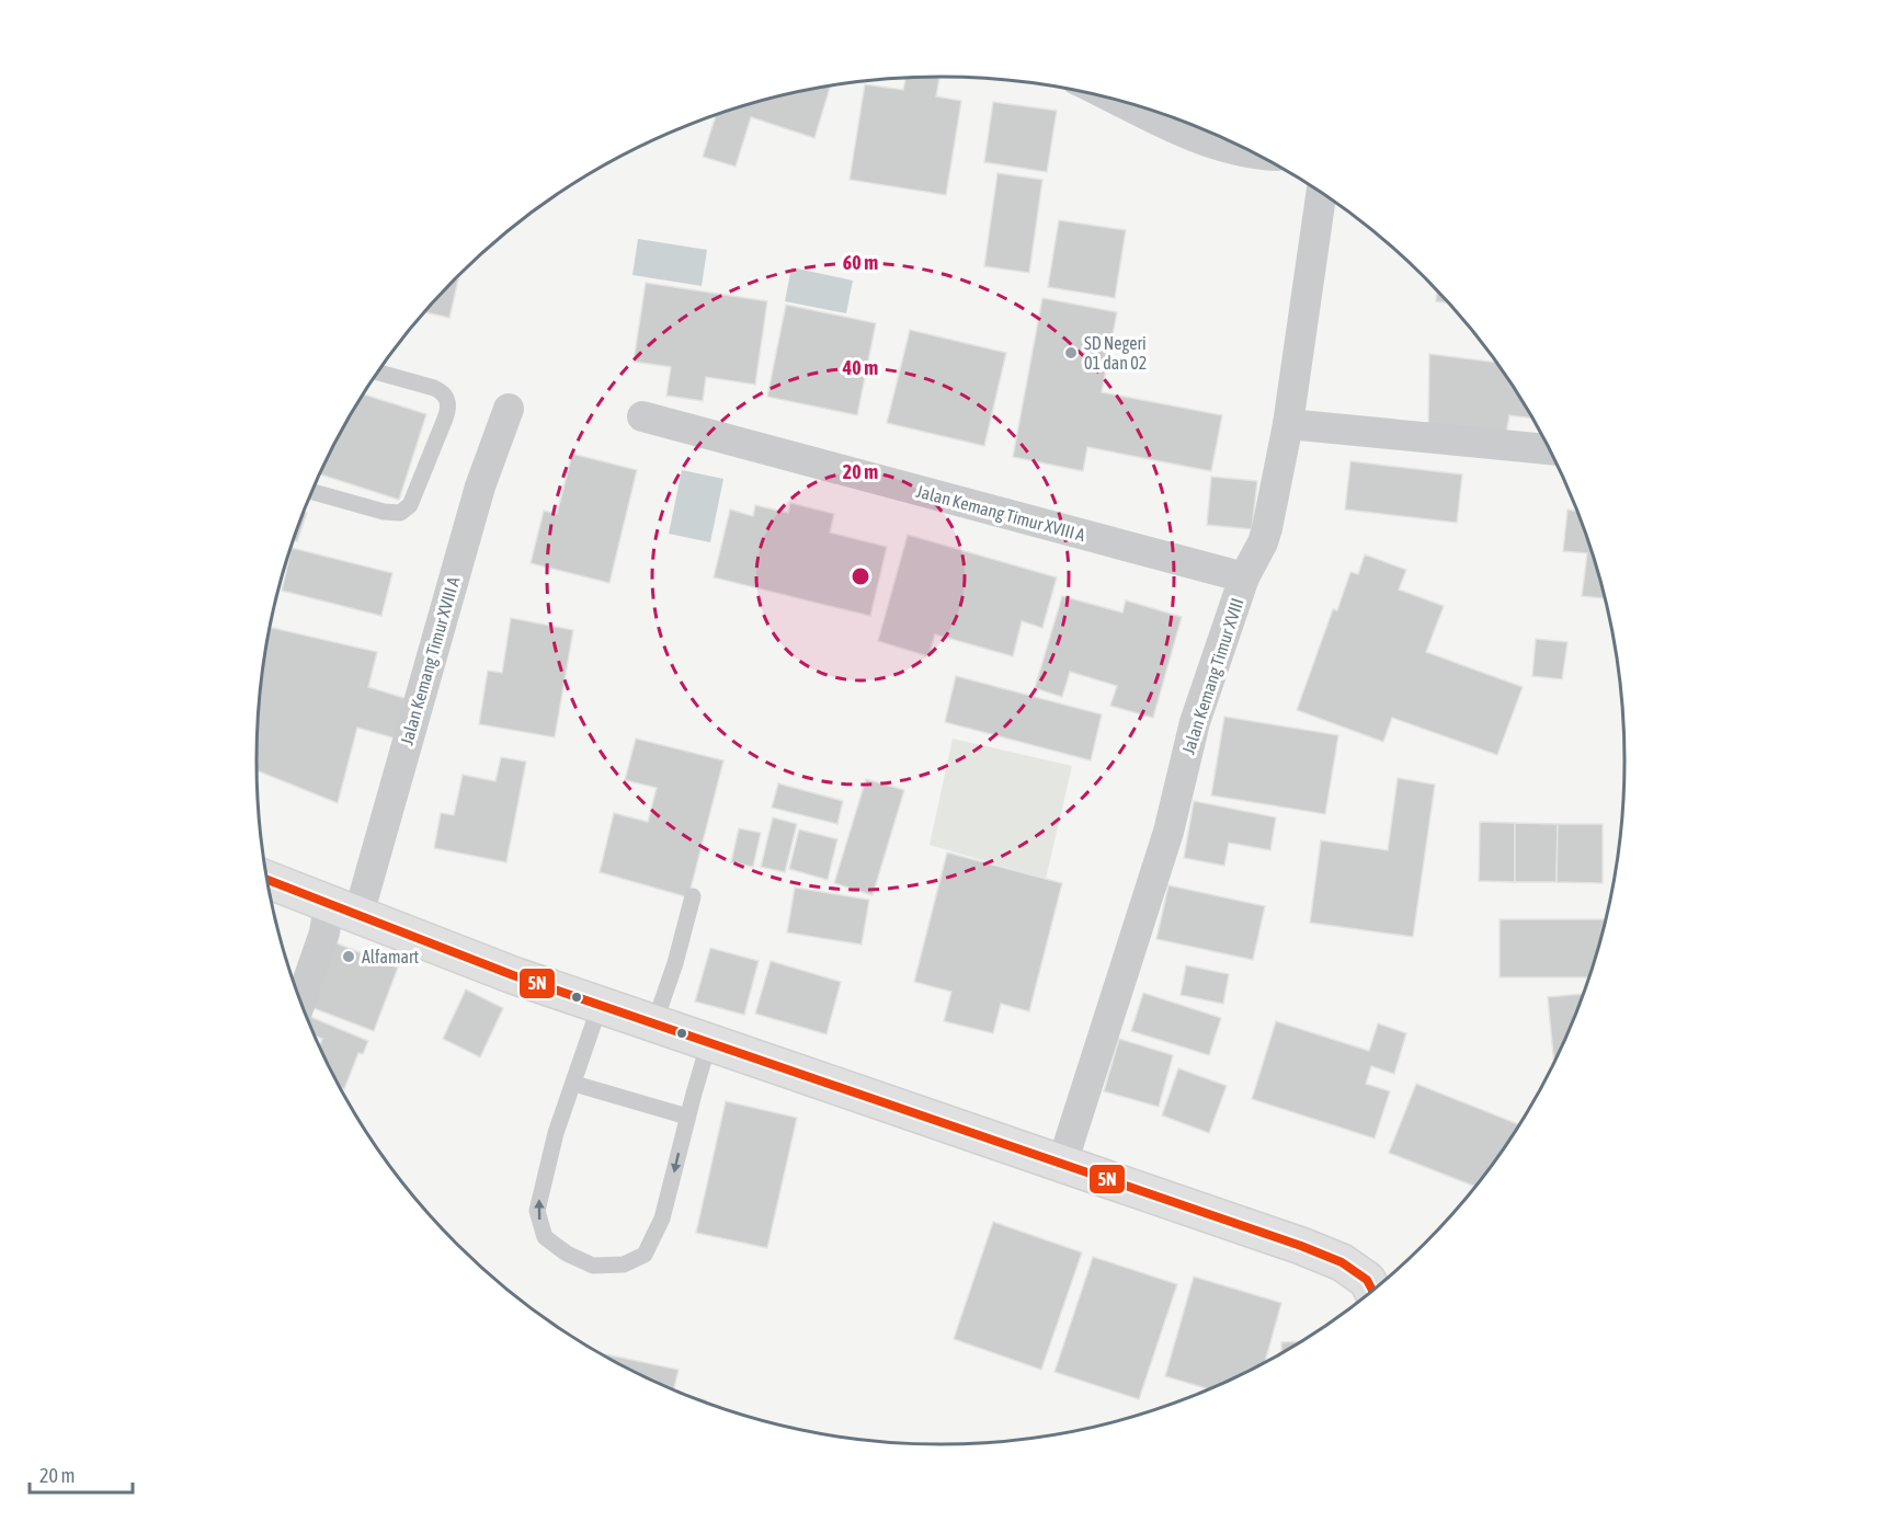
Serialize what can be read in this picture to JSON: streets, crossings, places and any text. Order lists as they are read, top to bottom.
{
  "streets": {
    "street": ["Jalan Kemang Timur XVIII A", "Jalan Kemang Timur XVIII"]
  },
  "crossings": [
    ["Jalan Kemang Timur XVIII A", "Jalan Kemang Timur XVIII"]
  ],
  "places": ["SD Negeri 01 dan 02", "Alfamart"],
  "lines": ["transit line 5N"],
  "scale_bar": "20 m",
  "rings": ["60 m", "40 m", "20 m"]
}
